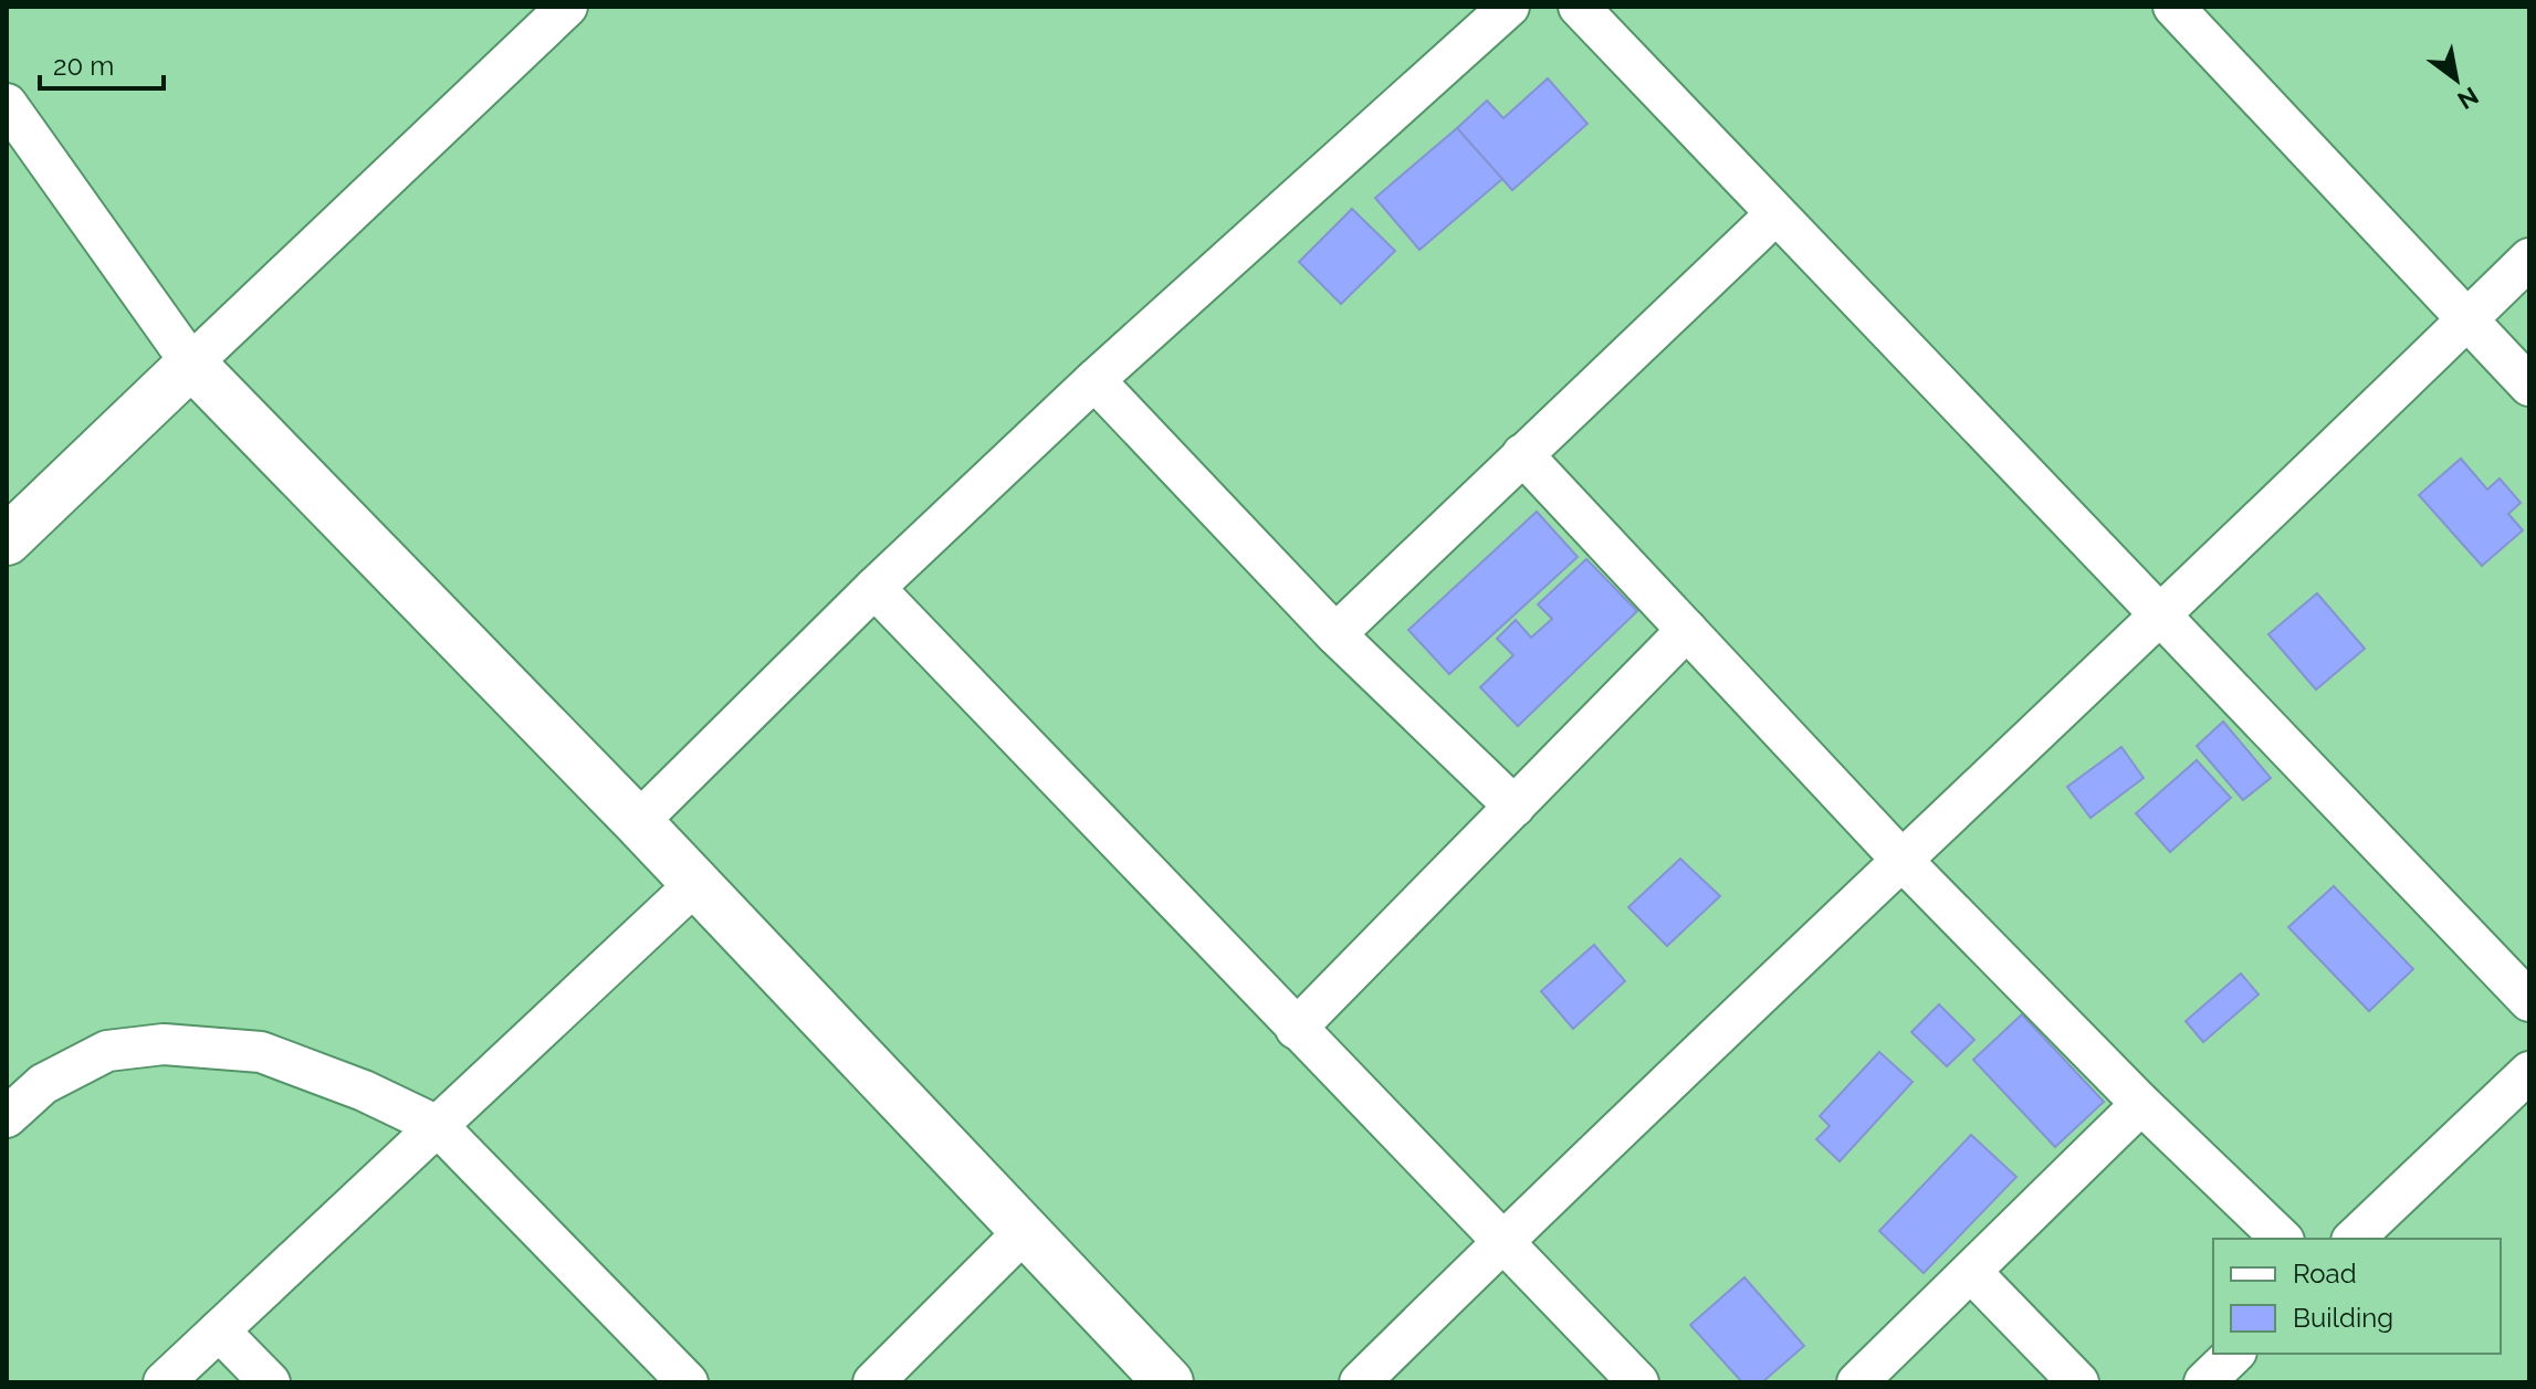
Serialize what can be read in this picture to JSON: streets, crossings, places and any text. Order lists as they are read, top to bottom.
{
  "legend": ["Road", "Building"],
  "scale_bar": "20 m",
  "north": "bottom right"
}
